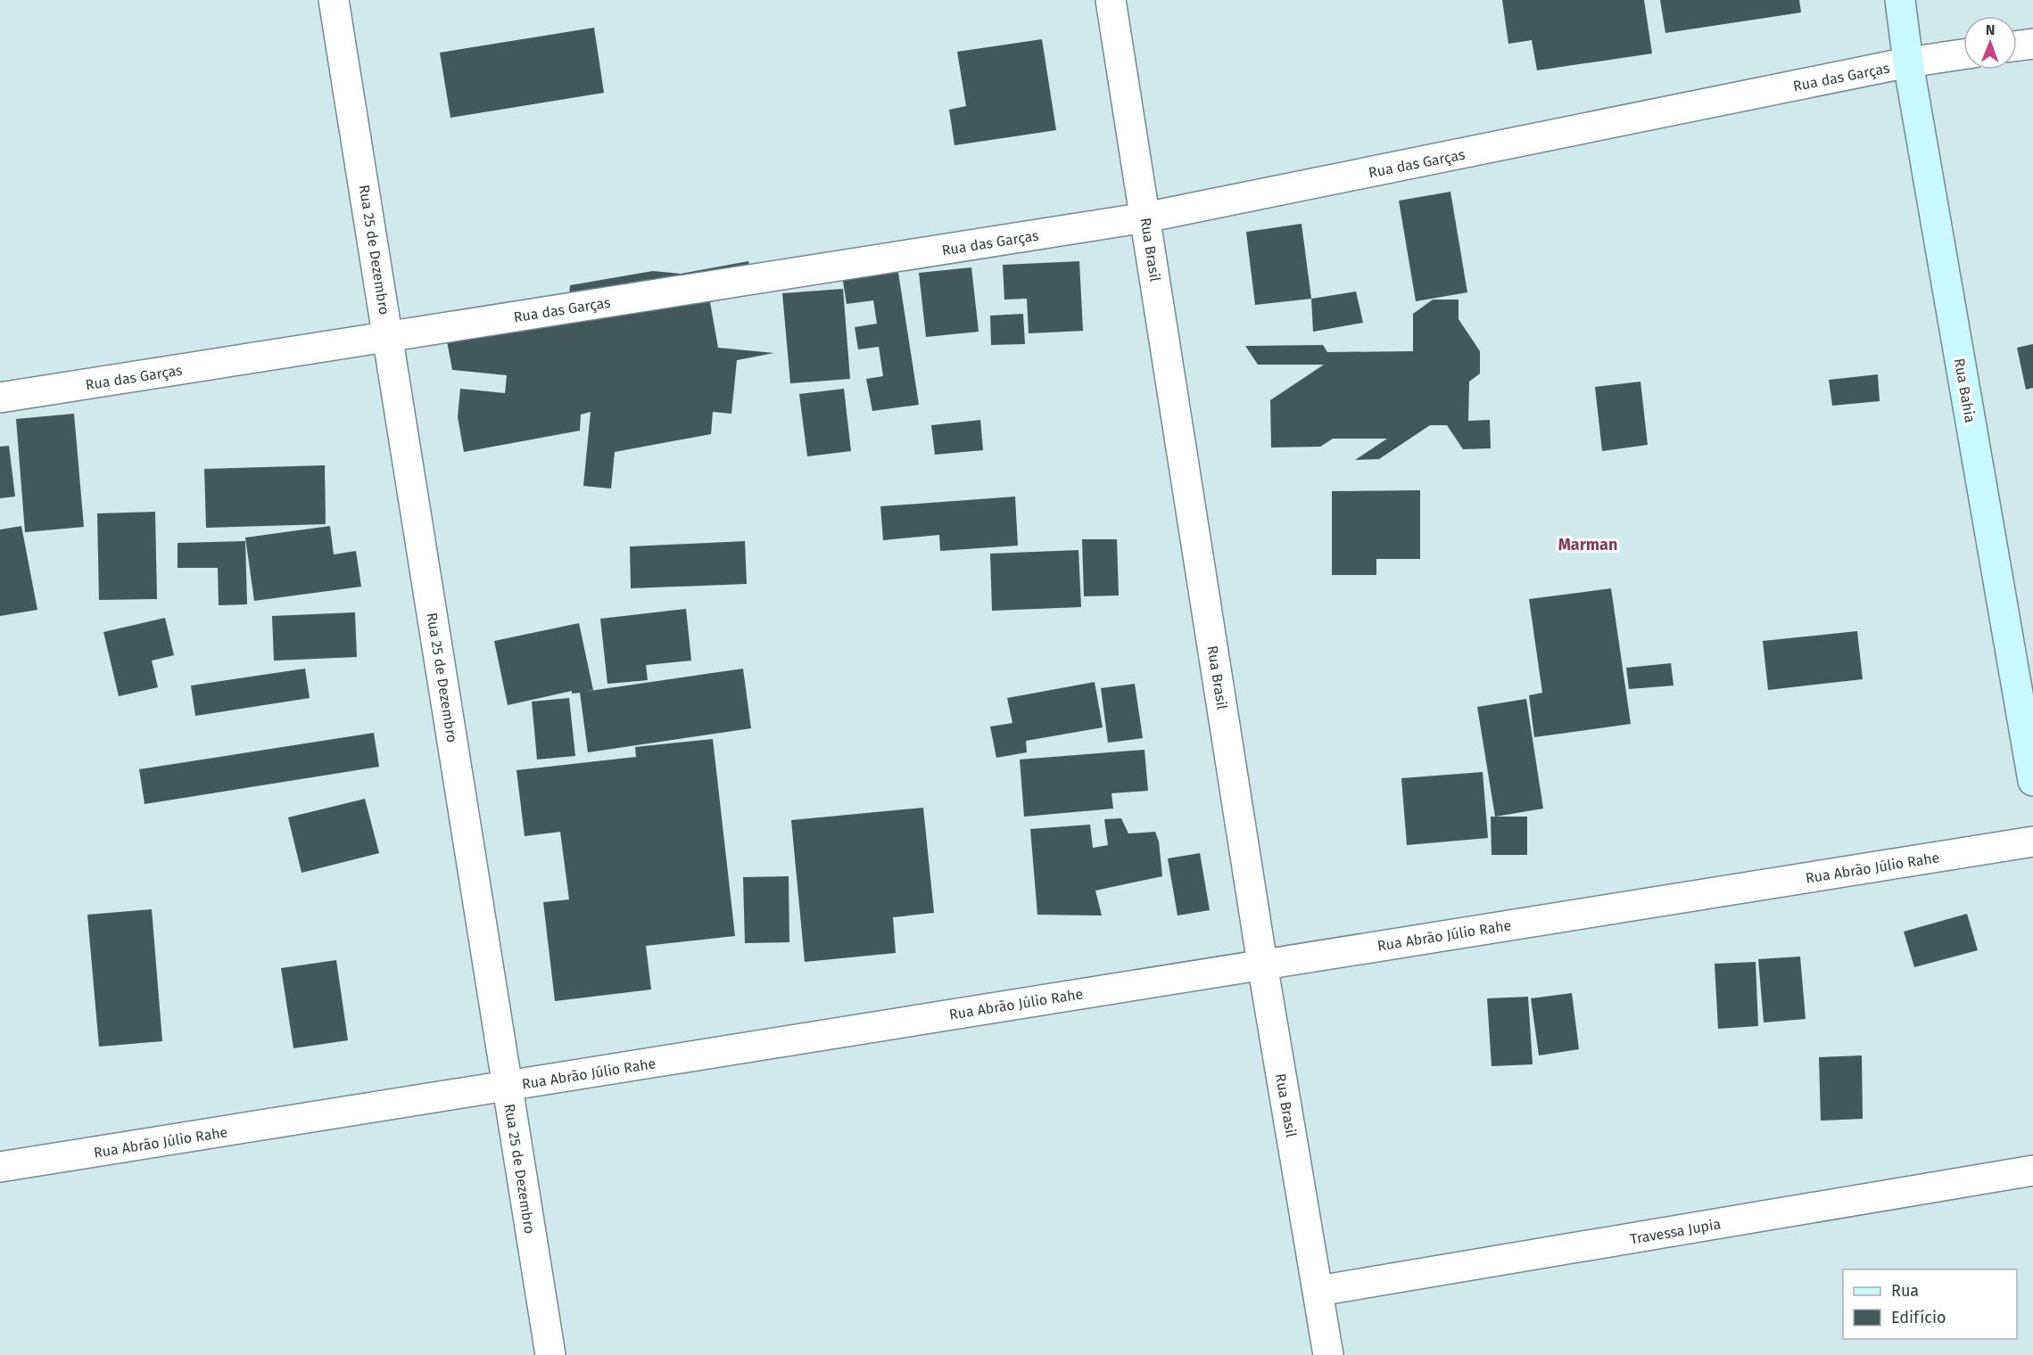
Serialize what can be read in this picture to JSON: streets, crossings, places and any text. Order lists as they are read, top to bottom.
{
  "streets": {
    "main road": ["Rua Bahia"],
    "street": [
      "Rua das Garças",
      "Rua 25 de Dezembro",
      "Rua Brasil",
      "Rua Abrão Júlio Rahe",
      "Travessa Jupia"
    ]
  },
  "crossings": [
    ["Rua das Garças", "Rua 25 de Dezembro"],
    ["Rua das Garças", "Rua Brasil"],
    ["Rua das Garças", "Rua Bahia"],
    ["Rua 25 de Dezembro", "Rua Abrão Júlio Rahe"],
    ["Rua Brasil", "Rua Abrão Júlio Rahe"],
    ["Rua Brasil", "Travessa Jupia"]
  ],
  "districts": ["Marman"],
  "legend": ["Rua", "Edifício"],
  "north": "top"
}
